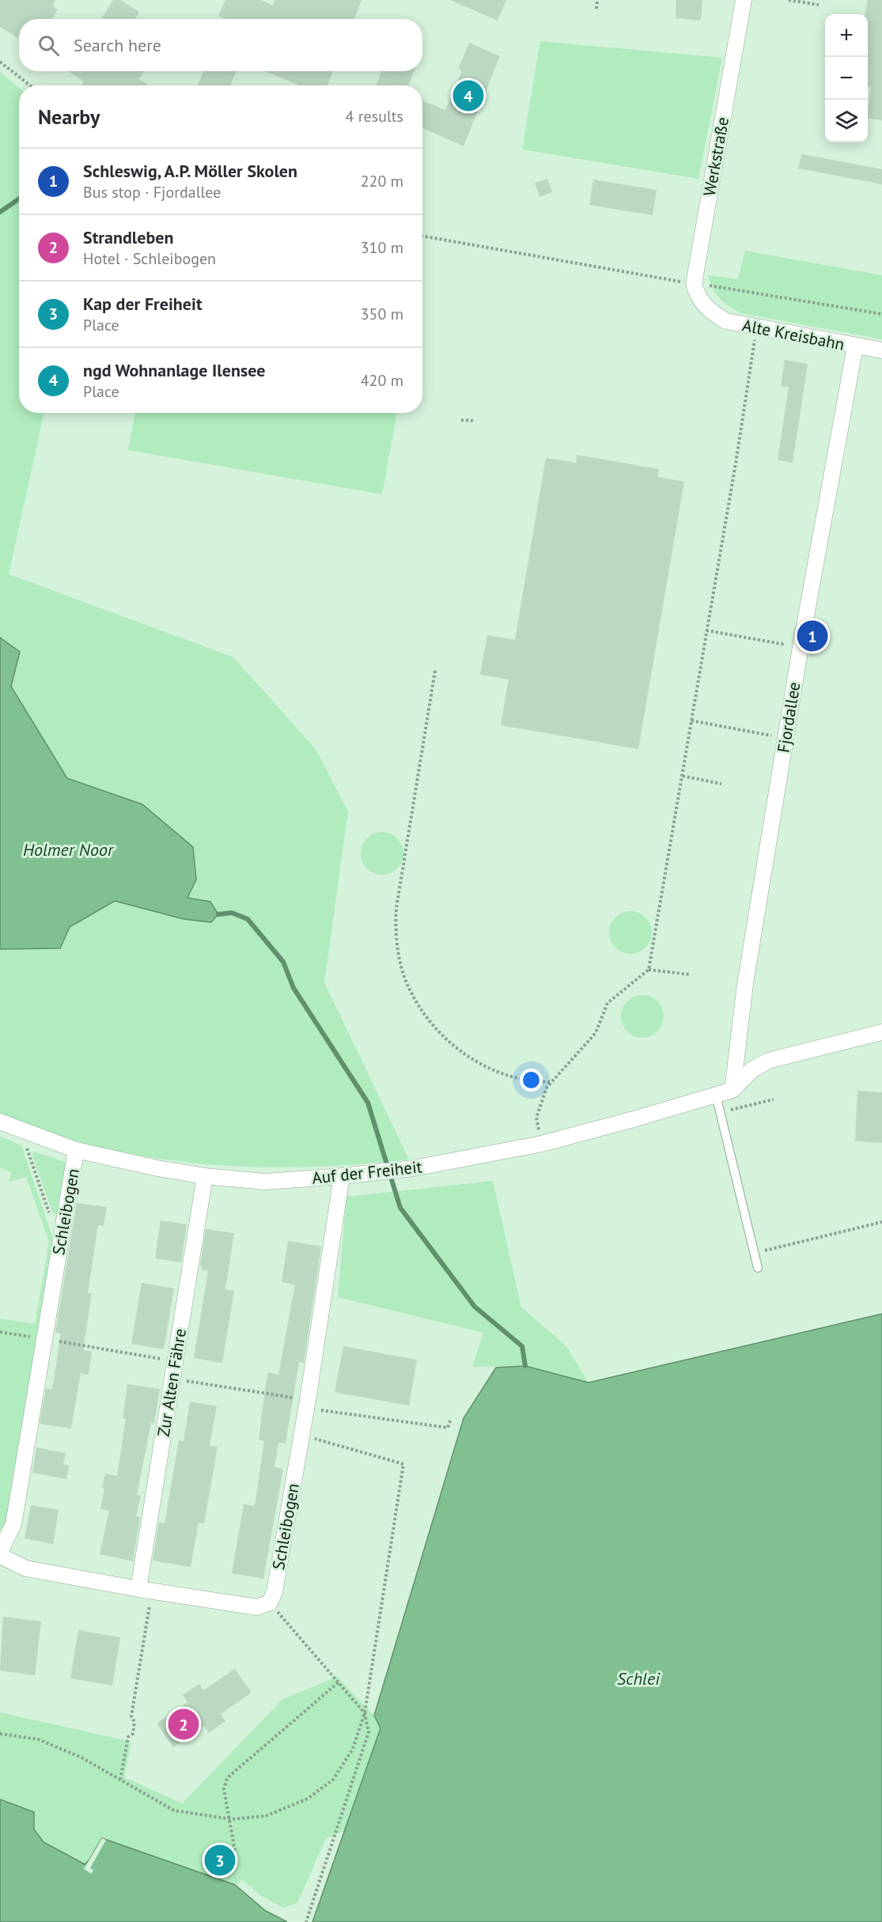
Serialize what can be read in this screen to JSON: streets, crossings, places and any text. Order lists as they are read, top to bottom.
{
  "streets": {
    "street": [
      "Werkstraße",
      "Alte Kreisbahn",
      "Fjordallee",
      "Auf der Freiheit",
      "Schleibogen",
      "Zur Alten Fähre"
    ]
  },
  "crossings": [
    ["Werkstraße", "Alte Kreisbahn"],
    ["Alte Kreisbahn", "Fjordallee"],
    ["Fjordallee", "Auf der Freiheit"],
    ["Auf der Freiheit", "Schleibogen"],
    ["Auf der Freiheit", "Zur Alten Fähre"]
  ],
  "water": ["Holmer Noor", "Schlei"],
  "page": {
    "map_buttons": ["+", "−"],
    "search": "Search here",
    "pins": [
      "4",
      "1",
      "2",
      "3"
    ],
    "heading": ["Nearby", "4 results"],
    "list": [
      {
        "mark": "1",
        "name": "Schleswig, A.P. Möller Skolen",
        "note": "Bus stop · Fjordallee",
        "value": "220 m"
      },
      {
        "mark": "2",
        "name": "Strandleben",
        "note": "Hotel · Schleibogen",
        "value": "310 m"
      },
      {
        "mark": "3",
        "name": "Kap der Freiheit",
        "note": "Place",
        "value": "350 m"
      },
      {
        "mark": "4",
        "name": "ngd Wohnanlage Ilensee",
        "note": "Place",
        "value": "420 m"
      }
    ]
  }
}
